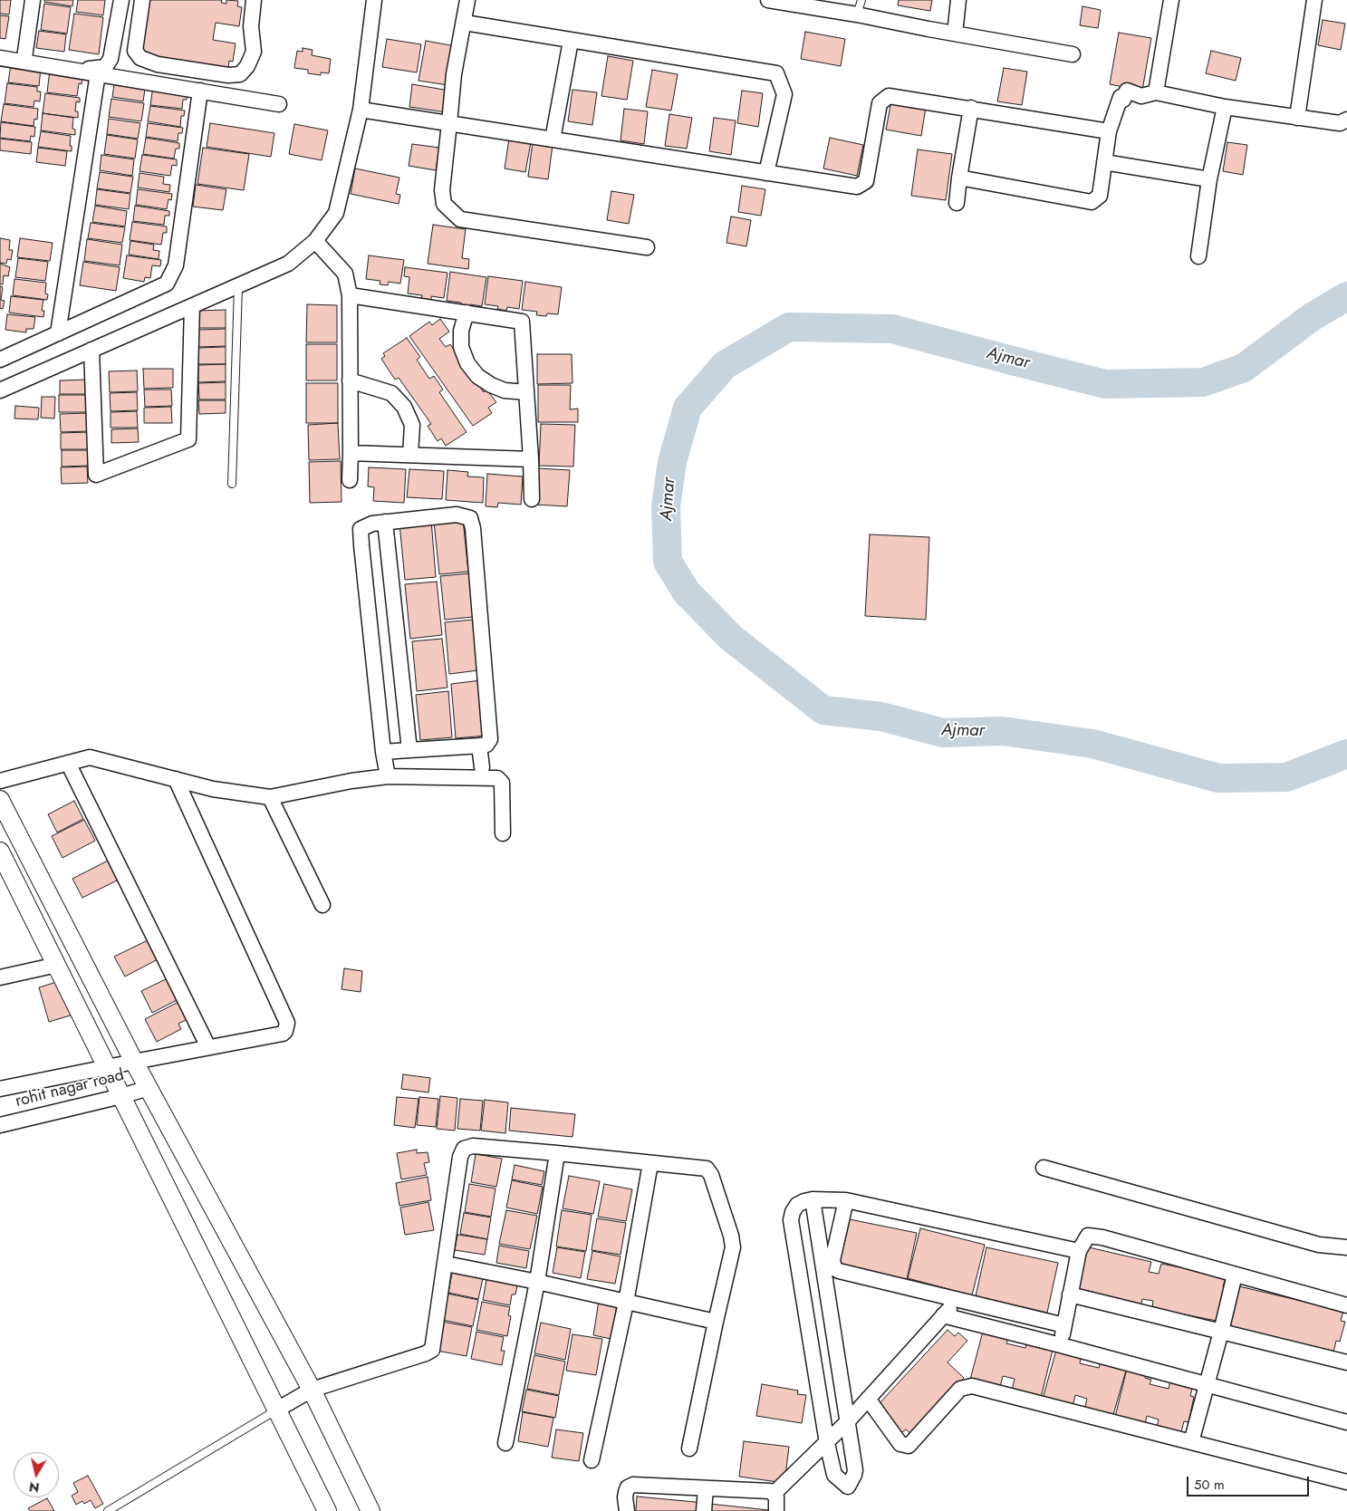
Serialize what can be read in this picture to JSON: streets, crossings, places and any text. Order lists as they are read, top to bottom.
{
  "streets": {
    "street": ["rohit nagar road"]
  },
  "water": ["Ajmar"],
  "scale_bar": "50 m",
  "north": "bottom"
}
